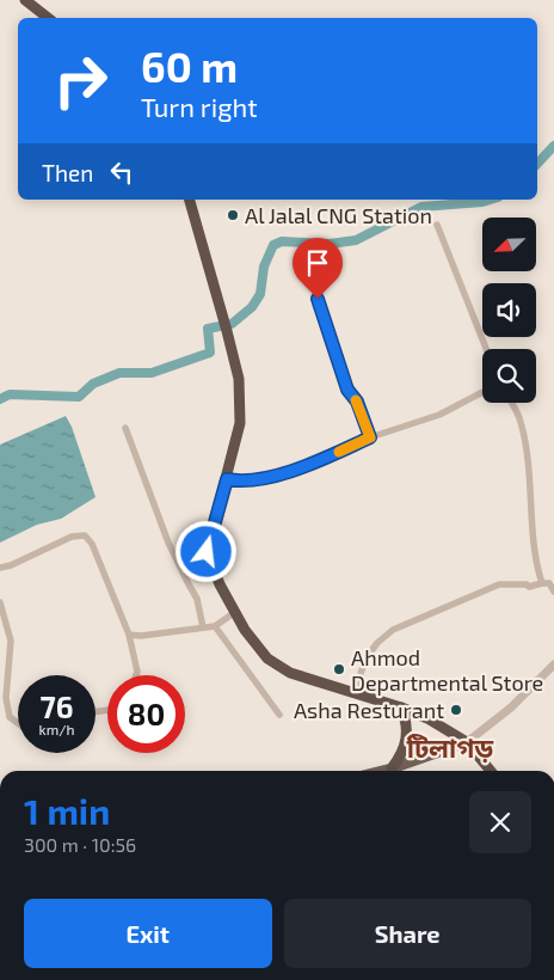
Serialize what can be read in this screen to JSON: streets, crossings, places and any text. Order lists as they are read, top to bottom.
{
  "districts": ["টিলাগড়"],
  "places": ["Al Jalal CNG Station", "Ahmod Departmental Store", "Asha Resturant"],
  "north": "bottom left",
  "page": {
    "turn": ["60 m", "Turn right"],
    "then": "Then",
    "speed": "76 km/h",
    "limit": "80",
    "heading": ["1 min", "300 m · 10:56"],
    "buttons": ["Exit", "Share"]
  }
}
